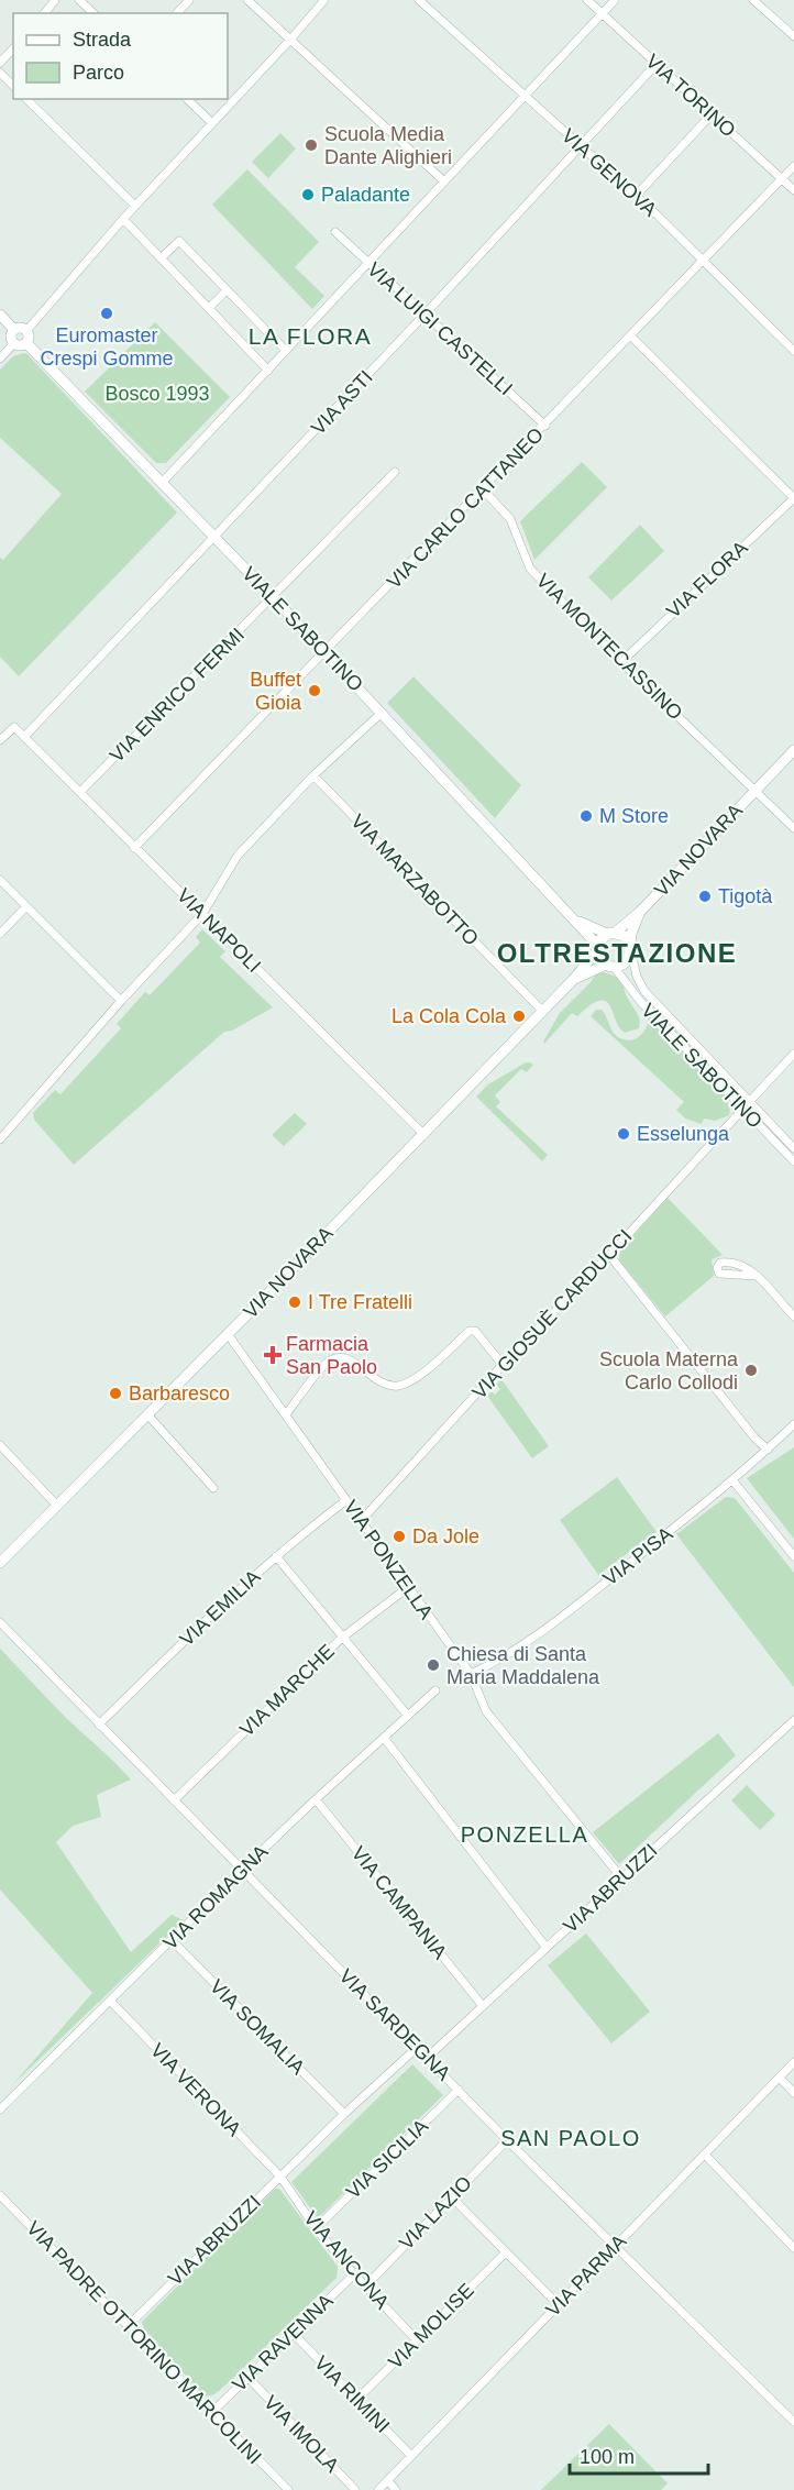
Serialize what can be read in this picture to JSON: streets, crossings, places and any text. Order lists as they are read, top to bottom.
{
  "streets": {
    "street": [
      "VIA TORINO",
      "VIA GENOVA",
      "VIA LUIGI CASTELLI",
      "VIA ASTI",
      "VIA CARLO CATTANEO",
      "VIA FLORA",
      "VIALE SABOTINO",
      "VIA MONTECASSINO",
      "VIA ENRICO FERMI",
      "VIA NOVARA",
      "VIA MARZABOTTO",
      "VIA NAPOLI",
      "VIA GIOSUÈ CARDUCCI",
      "VIA PISA",
      "VIA PONZELLA",
      "VIA EMILIA",
      "VIA MARCHE",
      "VIA ABRUZZI",
      "VIA ROMAGNA",
      "VIA CAMPANIA",
      "VIA SARDEGNA",
      "VIA SOMALIA",
      "VIA VERONA",
      "VIA SICILIA",
      "VIA LAZIO",
      "VIA ANCONA",
      "VIA PARMA",
      "VIA MOLISE",
      "VIA PADRE OTTORINO MARCOLINI",
      "VIA RAVENNA",
      "VIA RIMINI",
      "VIA IMOLA"
    ]
  },
  "crossings": [
    ["VIA TORINO", "VIA ASTI"],
    ["VIA TORINO", "VIA CARLO CATTANEO"],
    ["VIA GENOVA", "VIA ASTI"],
    ["VIA GENOVA", "VIA CARLO CATTANEO"],
    ["VIA LUIGI CASTELLI", "VIA ASTI"],
    ["VIA LUIGI CASTELLI", "VIA CARLO CATTANEO"],
    ["VIA ASTI", "VIALE SABOTINO"],
    ["VIA ASTI", "VIA NAPOLI"],
    ["VIA CARLO CATTANEO", "VIA FLORA"],
    ["VIA CARLO CATTANEO", "VIALE SABOTINO"],
    ["VIA CARLO CATTANEO", "VIA MONTECASSINO"],
    ["VIA CARLO CATTANEO", "VIA NAPOLI"],
    ["VIA FLORA", "VIA MONTECASSINO"],
    ["VIALE SABOTINO", "VIA ENRICO FERMI"],
    ["VIALE SABOTINO", "VIA NOVARA"],
    ["VIALE SABOTINO", "VIA GIOSUÈ CARDUCCI"],
    ["VIA MONTECASSINO", "VIA NOVARA"],
    ["VIA ENRICO FERMI", "VIA NAPOLI"],
    ["VIA NOVARA", "VIA MARZABOTTO"],
    ["VIA NOVARA", "VIA NAPOLI"],
    ["VIA NOVARA", "VIA PONZELLA"],
    ["VIA GIOSUÈ CARDUCCI", "VIA PONZELLA"],
    ["VIA PISA", "VIA PONZELLA"],
    ["VIA PONZELLA", "VIA EMILIA"],
    ["VIA PONZELLA", "VIA MARCHE"],
    ["VIA PONZELLA", "VIA ABRUZZI"],
    ["VIA EMILIA", "VIA SARDEGNA"],
    ["VIA MARCHE", "VIA SARDEGNA"],
    ["VIA ABRUZZI", "VIA CAMPANIA"],
    ["VIA ABRUZZI", "VIA SARDEGNA"],
    ["VIA ABRUZZI", "VIA SOMALIA"],
    ["VIA ABRUZZI", "VIA VERONA"],
    ["VIA ABRUZZI", "VIA ANCONA"],
    ["VIA ABRUZZI", "VIA PADRE OTTORINO MARCOLINI"],
    ["VIA ROMAGNA", "VIA CAMPANIA"],
    ["VIA ROMAGNA", "VIA SARDEGNA"],
    ["VIA ROMAGNA", "VIA SOMALIA"],
    ["VIA ROMAGNA", "VIA VERONA"],
    ["VIA SARDEGNA", "VIA SICILIA"],
    ["VIA SARDEGNA", "VIA LAZIO"],
    ["VIA SARDEGNA", "VIA PARMA"],
    ["VIA VERONA", "VIA ANCONA"],
    ["VIA SICILIA", "VIA ANCONA"],
    ["VIA LAZIO", "VIA ANCONA"],
    ["VIA ANCONA", "VIA MOLISE"],
    ["VIA ANCONA", "VIA RAVENNA"],
    ["VIA PARMA", "VIA RIMINI"],
    ["VIA MOLISE", "VIA RIMINI"],
    ["VIA PADRE OTTORINO MARCOLINI", "VIA RAVENNA"],
    ["VIA RAVENNA", "VIA RIMINI"],
    ["VIA RAVENNA", "VIA IMOLA"]
  ],
  "districts": [
    "LA FLORA",
    "OLTRESTAZIONE",
    "PONZELLA",
    "SAN PAOLO"
  ],
  "parks": ["Bosco 1993"],
  "places": {
    "other": [
      "Scuola Media Dante Alighieri",
      "Paladante",
      "Euromaster Crespi Gomme",
      "Buffet Gioia",
      "M Store",
      "Tigotà",
      "La Cola Cola",
      "Esselunga",
      "I Tre Fratelli",
      "Scuola Materna Carlo Collodi",
      "Barbaresco",
      "Da Jole",
      "Chiesa di Santa Maria Maddalena"
    ],
    "health": ["Farmacia San Paolo"]
  },
  "legend": ["Strada", "Parco"],
  "scale_bar": "100 m"
}
